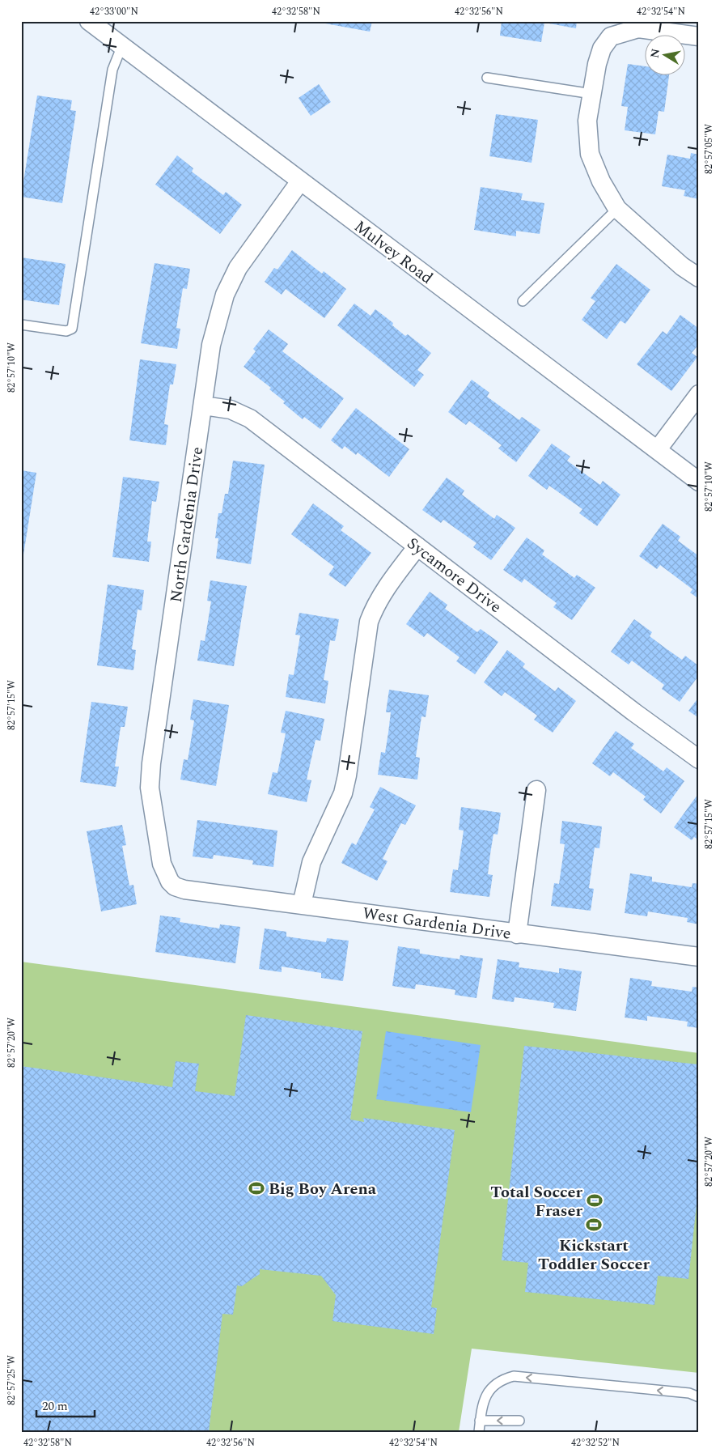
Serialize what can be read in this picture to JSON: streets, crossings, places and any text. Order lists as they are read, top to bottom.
{
  "streets": {
    "street": [
      "Mulvey Road",
      "North Gardenia Drive",
      "Sycamore Drive",
      "West Gardenia Drive"
    ]
  },
  "crossings": [
    ["Mulvey Road", "North Gardenia Drive"],
    ["North Gardenia Drive", "Sycamore Drive"],
    ["North Gardenia Drive", "West Gardenia Drive"]
  ],
  "places": {
    "sports": ["Big Boy Arena", "Total Soccer Fraser", "Kickstart Toddler Soccer"]
  },
  "scale_bar": "20 m",
  "north": "left",
  "coordinates": [
    "42°33'00\"N",
    "42°32'58\"N",
    "42°32'56\"N",
    "42°32'54\"N",
    "82°57'05\"W",
    "82°57'10\"W",
    "82°57'15\"W",
    "82°57'20\"W",
    "82°57'25\"W",
    "42°32'52\"N"
  ]
}
